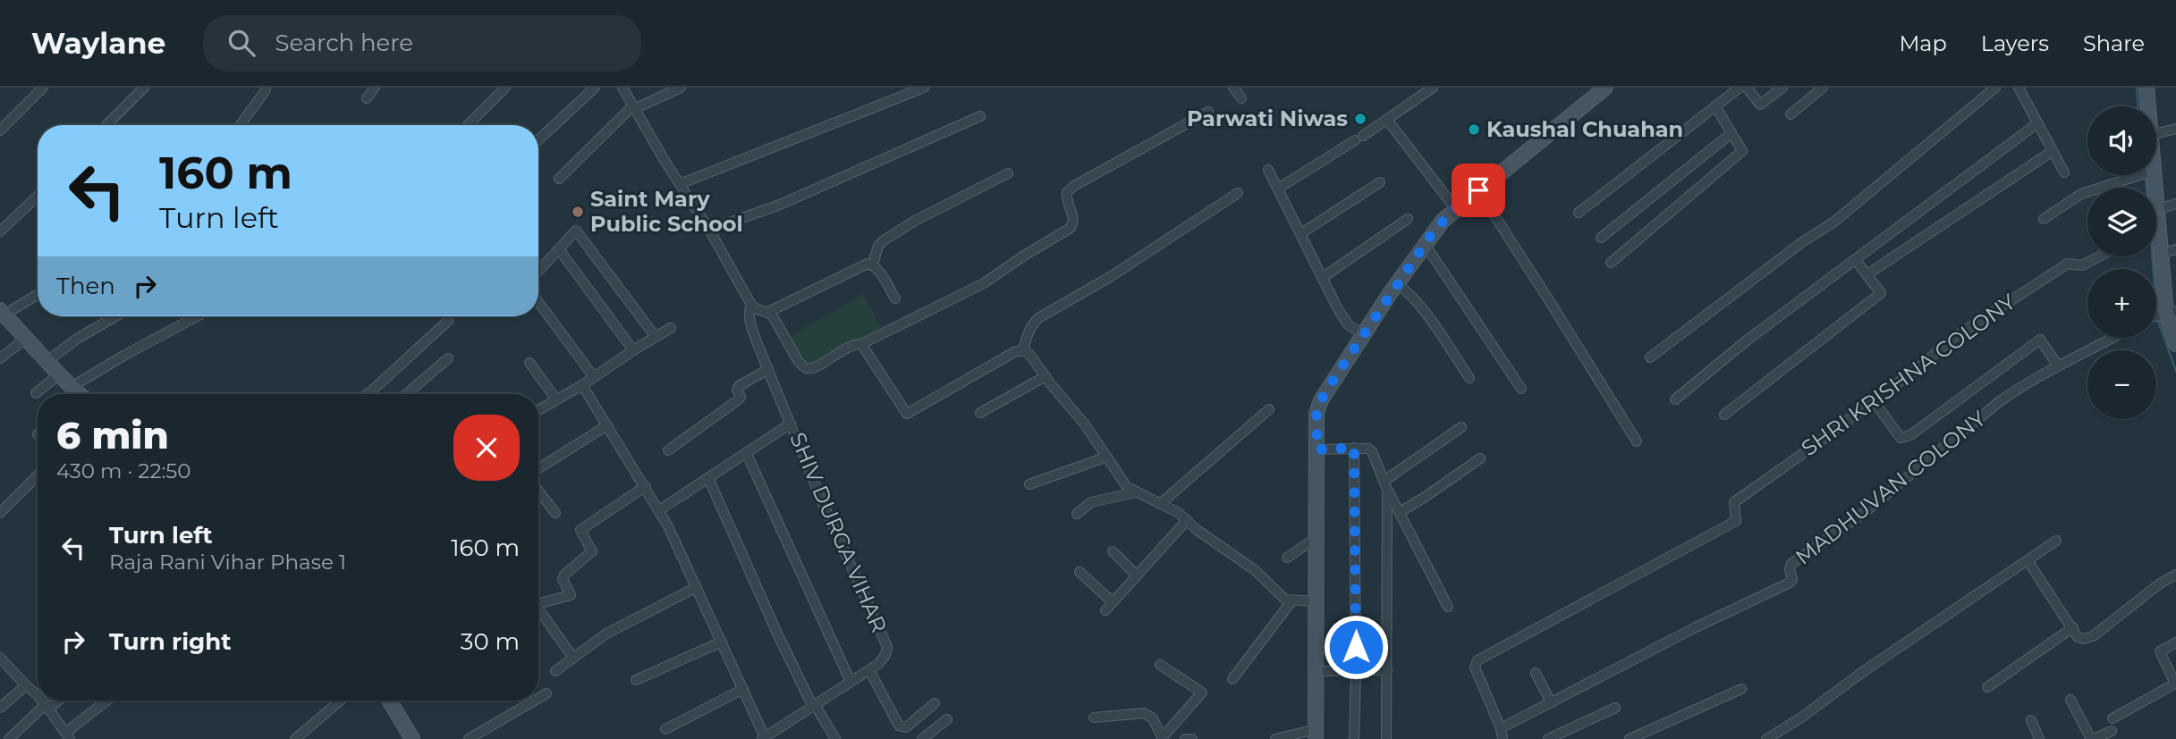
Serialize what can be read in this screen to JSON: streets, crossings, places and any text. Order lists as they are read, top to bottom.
{
  "streets": {
    "street": ["SHRI KRISHNA COLONY", "MADHUVAN COLONY", "SHIV DURGA VIHAR"]
  },
  "crossings": [
    ["SHRI KRISHNA COLONY", "MADHUVAN COLONY"]
  ],
  "places": ["Parwati Niwas", "Kaushal Chuahan", "Saint Mary Public School"],
  "page": {
    "header": "Waylane",
    "search": "Search here",
    "nav": ["Map", "Layers", "Share"],
    "map_buttons": ["+", "−"],
    "turn": ["160 m", "Turn left"],
    "then": "Then",
    "heading": ["6 min", "430 m · 22:50"],
    "list": [
      {
        "name": "Turn left",
        "note": "Raja Rani Vihar Phase 1",
        "value": "160 m"
      },
      {
        "name": "Turn right",
        "value": "30 m"
      }
    ]
  }
}
